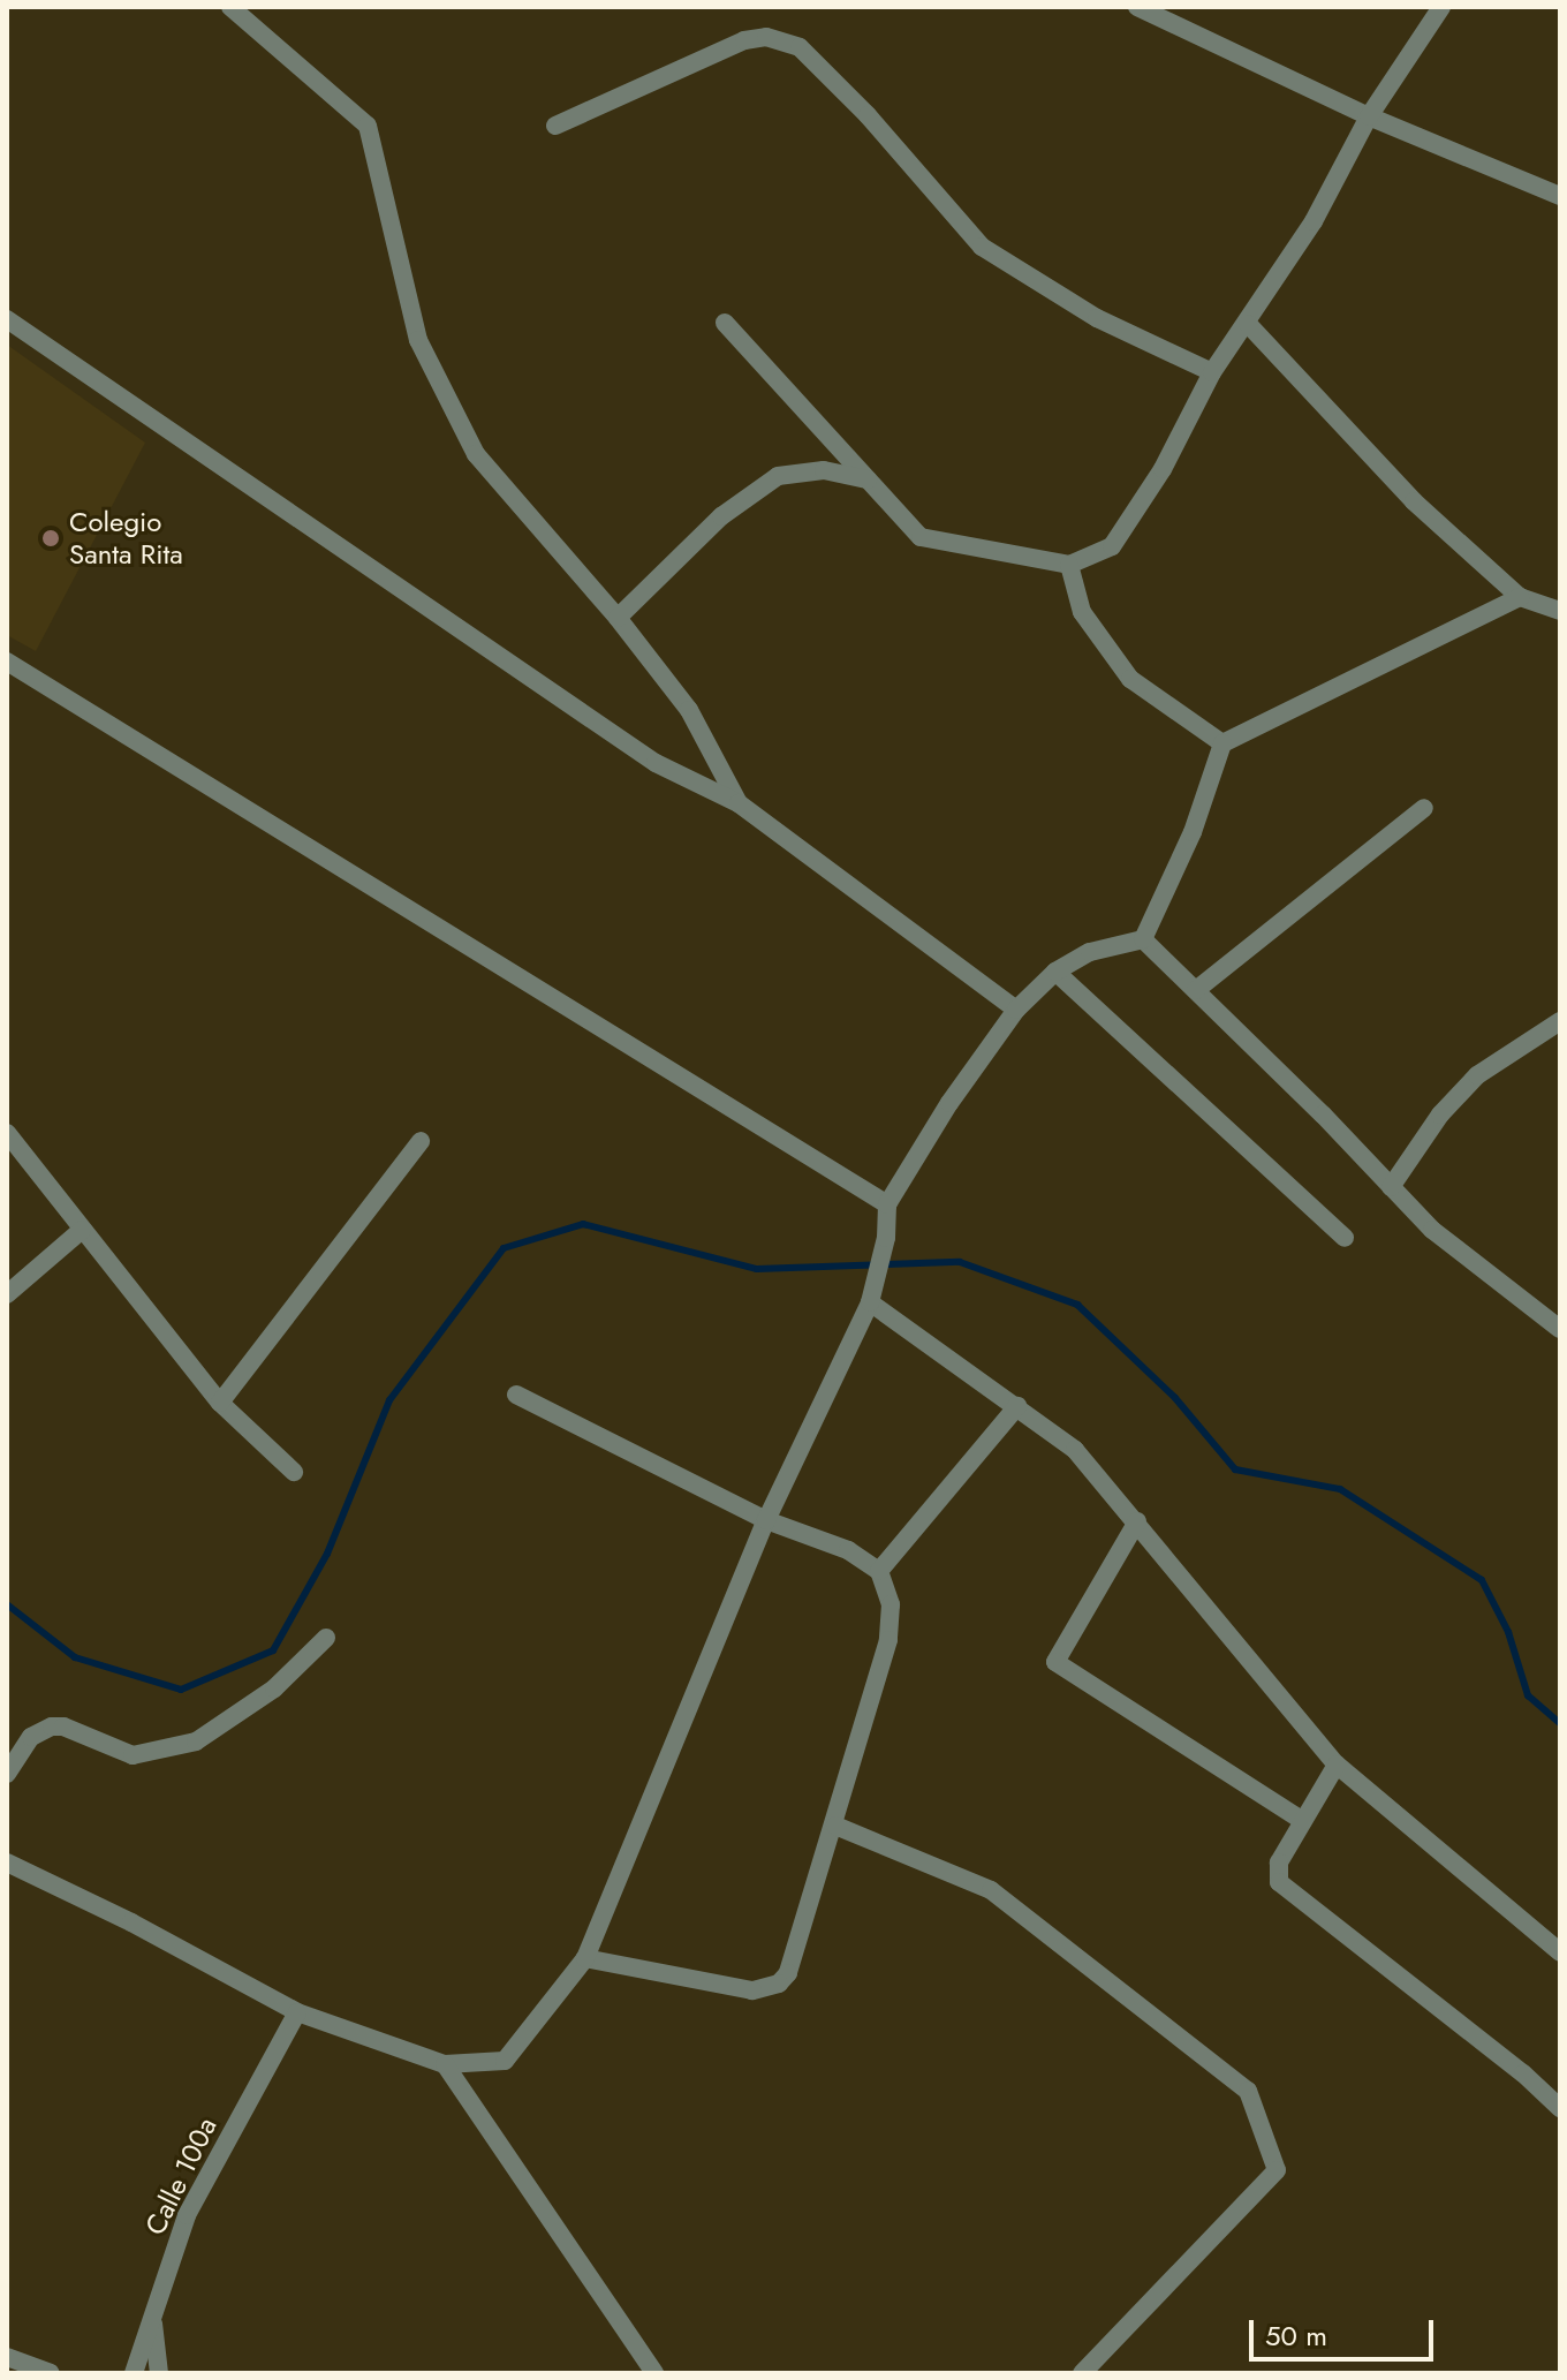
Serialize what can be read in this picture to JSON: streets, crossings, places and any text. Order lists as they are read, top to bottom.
{
  "streets": {
    "street": ["Calle 100a"]
  },
  "places": ["Colegio Santa Rita"],
  "scale_bar": "50 m"
}
